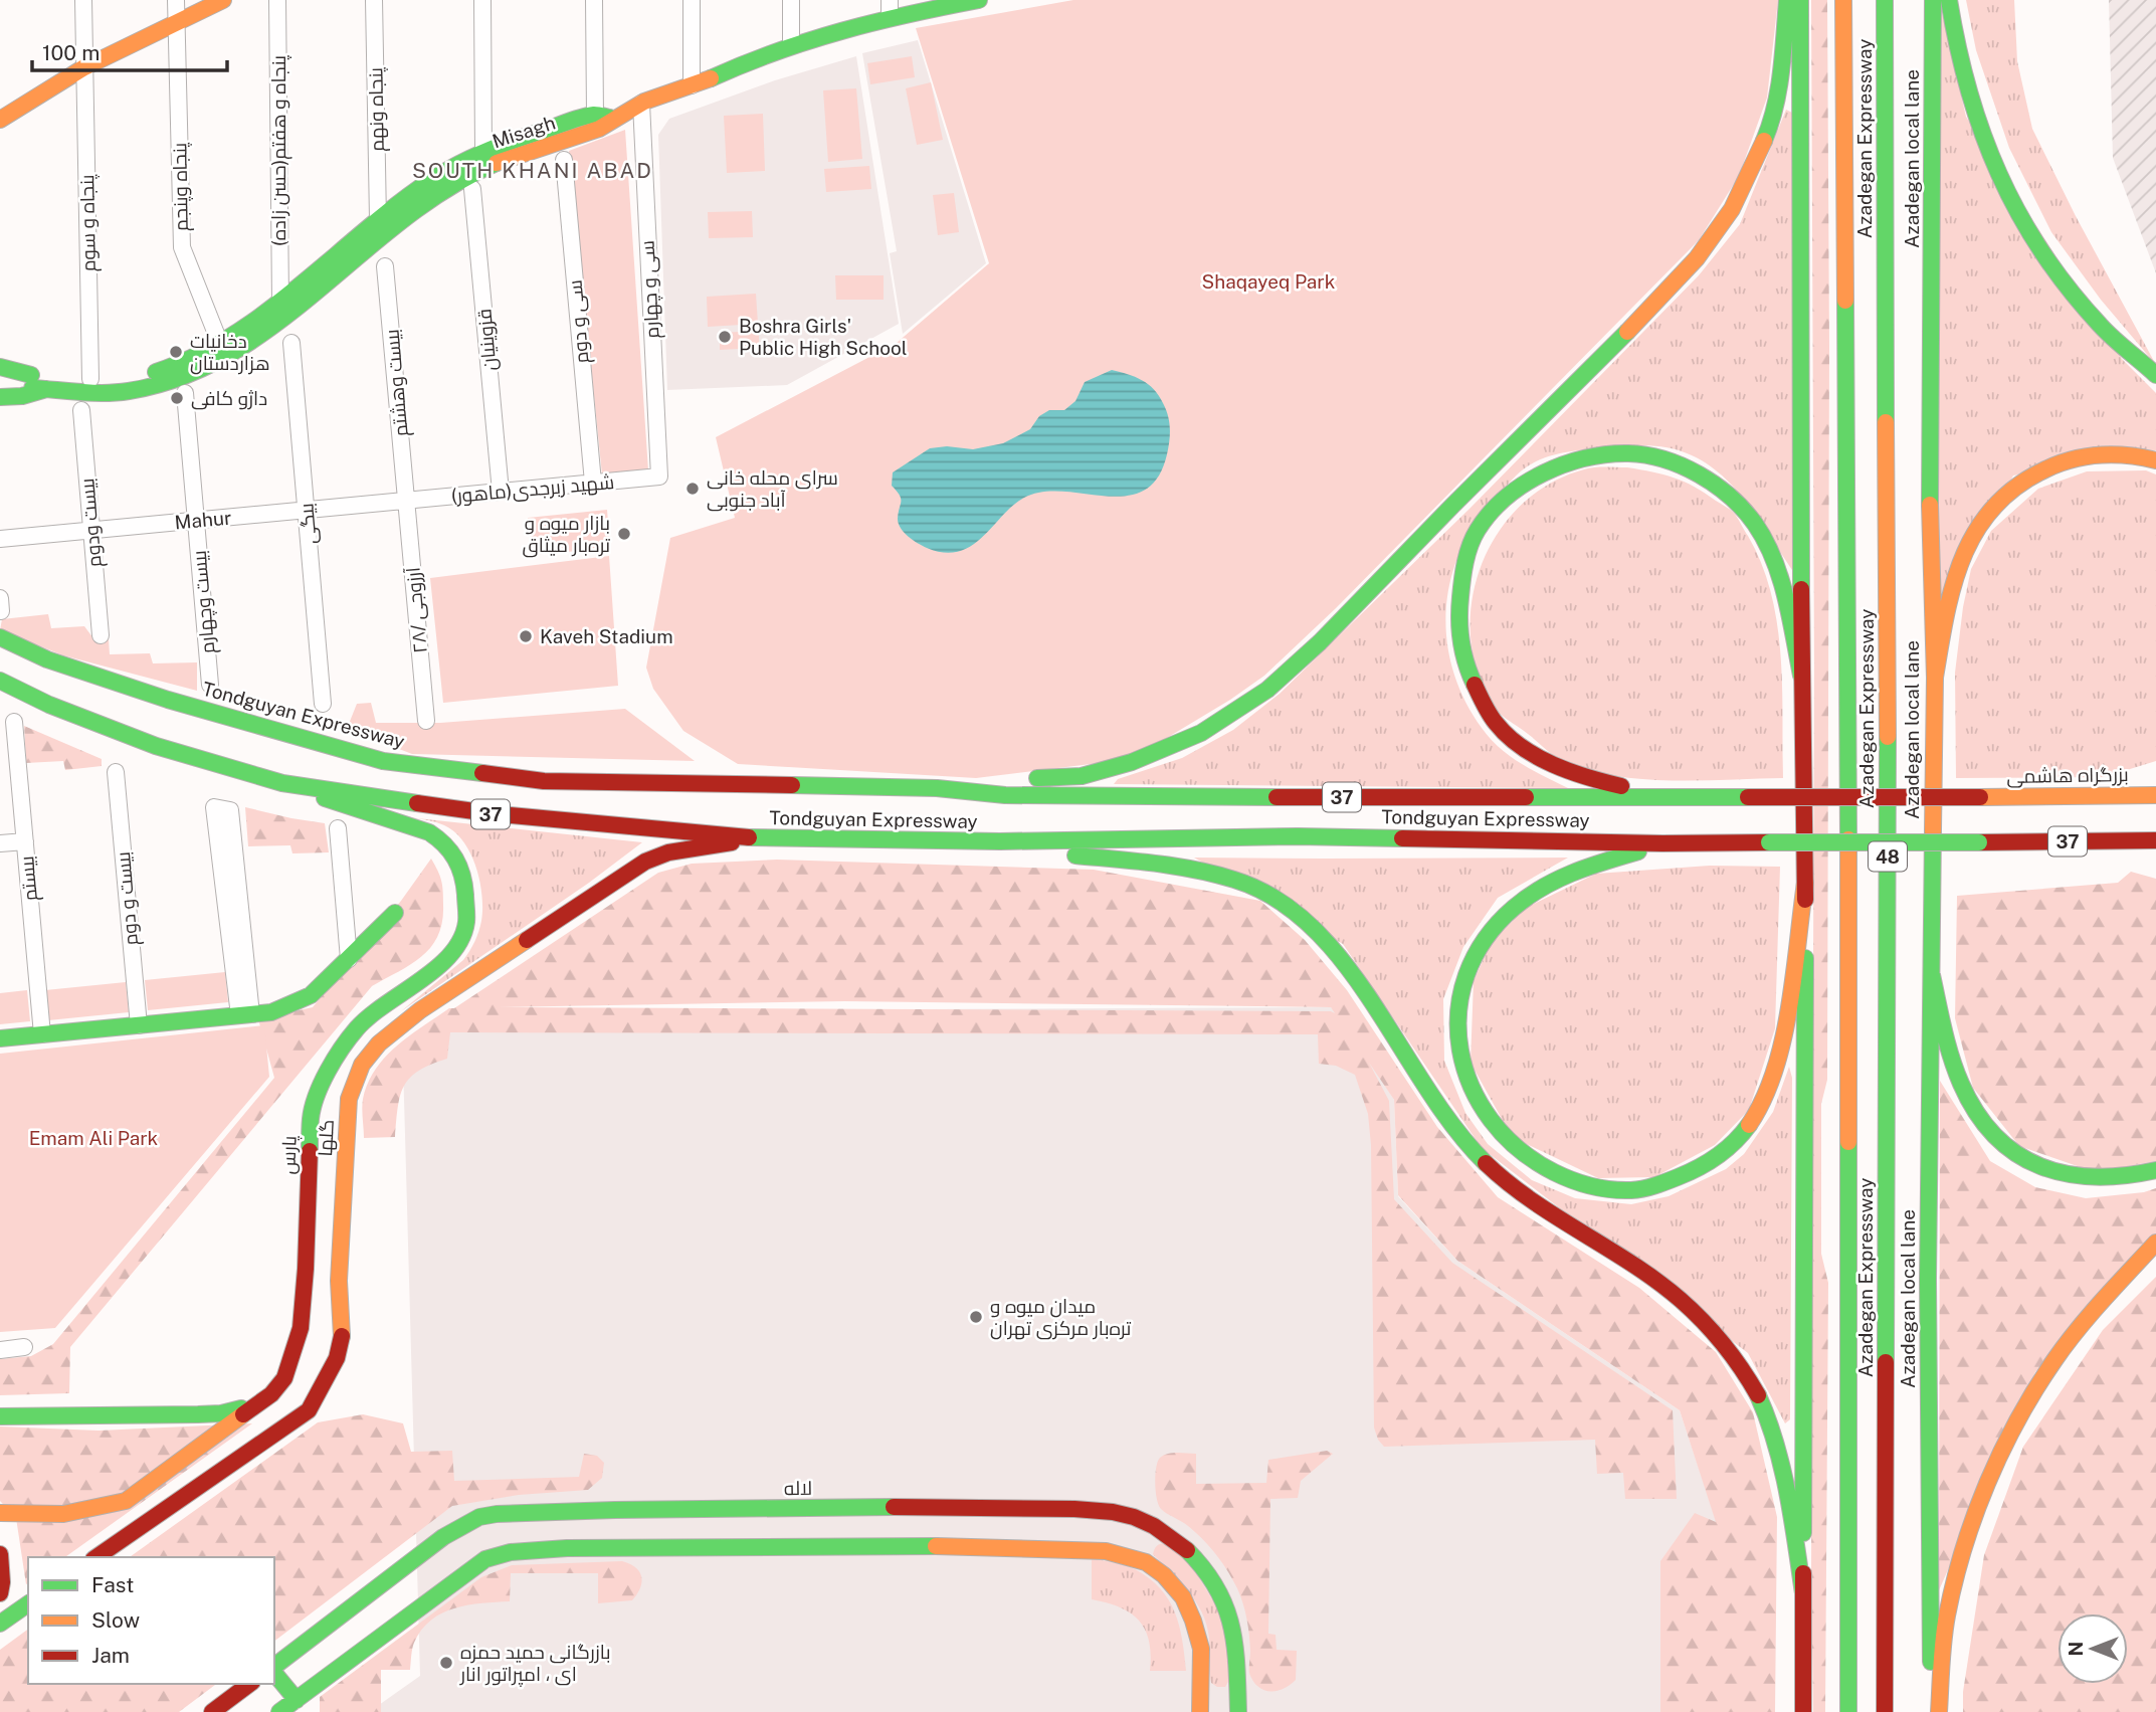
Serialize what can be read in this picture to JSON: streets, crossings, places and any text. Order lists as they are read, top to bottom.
{
  "streets": {
    "main road": [
      "Misagh",
      "Azadegan Expressway",
      "Azadegan local lane",
      "Tondguyan Expressway",
      "بزرگراه هاشمی",
      "37",
      "48",
      "گلها",
      "پارس",
      "لاله"
    ],
    "street": [
      "پنجاه ونهم",
      "(حسن زاده)پنجاه و هفتم",
      "پنجاه وپنجم",
      "پنجاه و سوم",
      "سی و چهارم",
      "سی و دوم",
      "قزوینیان",
      "بیست وهشتم",
      "شهید زبرجدی(ماهور)",
      "Mahur",
      "بیست ودوم",
      "بیگی",
      "بیست وچهارم",
      "آرزوجی /۲۸",
      "بیستم",
      "بیست و دوم"
    ]
  },
  "crossings": [
    ["پنجاه ونهم", "Misagh"],
    ["Misagh", "(حسن زاده)پنجاه و هفتم"],
    ["Misagh", "پنجاه وپنجم"],
    ["Misagh", "پنجاه و سوم"],
    ["Misagh", "سی و چهارم"],
    ["سی و چهارم", "شهید زبرجدی(ماهور)"],
    ["سی و دوم", "شهید زبرجدی(ماهور)"],
    ["قزوینیان", "شهید زبرجدی(ماهور)"],
    ["بیست وهشتم", "شهید زبرجدی(ماهور)"],
    ["بیست وهشتم", "Mahur"],
    ["بیست وهشتم", "آرزوجی /۲۸"],
    ["شهید زبرجدی(ماهور)", "Mahur"],
    ["شهید زبرجدی(ماهور)", "آرزوجی /۲۸"],
    ["Mahur", "بیست ودوم"],
    ["Mahur", "بیگی"],
    ["Mahur", "بیست وچهارم"],
    ["Mahur", "آرزوجی /۲۸"],
    ["Tondguyan Expressway", "بزرگراه هاشمی"],
    ["Tondguyan Expressway", "37"],
    ["Tondguyan Expressway", "گلها"],
    ["Tondguyan Expressway", "پارس"]
  ],
  "districts": ["SOUTH KHANI ABAD"],
  "parks": ["Shaqayeq Park", "Emam Ali Park"],
  "places": [
    "Boshra Girls' Public High School",
    "دخانیات هزاردستان",
    "داژو کافی",
    "سرای محله خانی آباد جنوبی",
    "بازار میوه و تره‌بار میثاق",
    "Kaveh Stadium",
    "میدان میوه و تره‌بار مرکزی تهران",
    "بازرگانی حمید حمزه ای ، امپراتور انار"
  ],
  "legend": ["Fast", "Slow", "Jam"],
  "scale_bar": "100 m",
  "north": "left"
}
